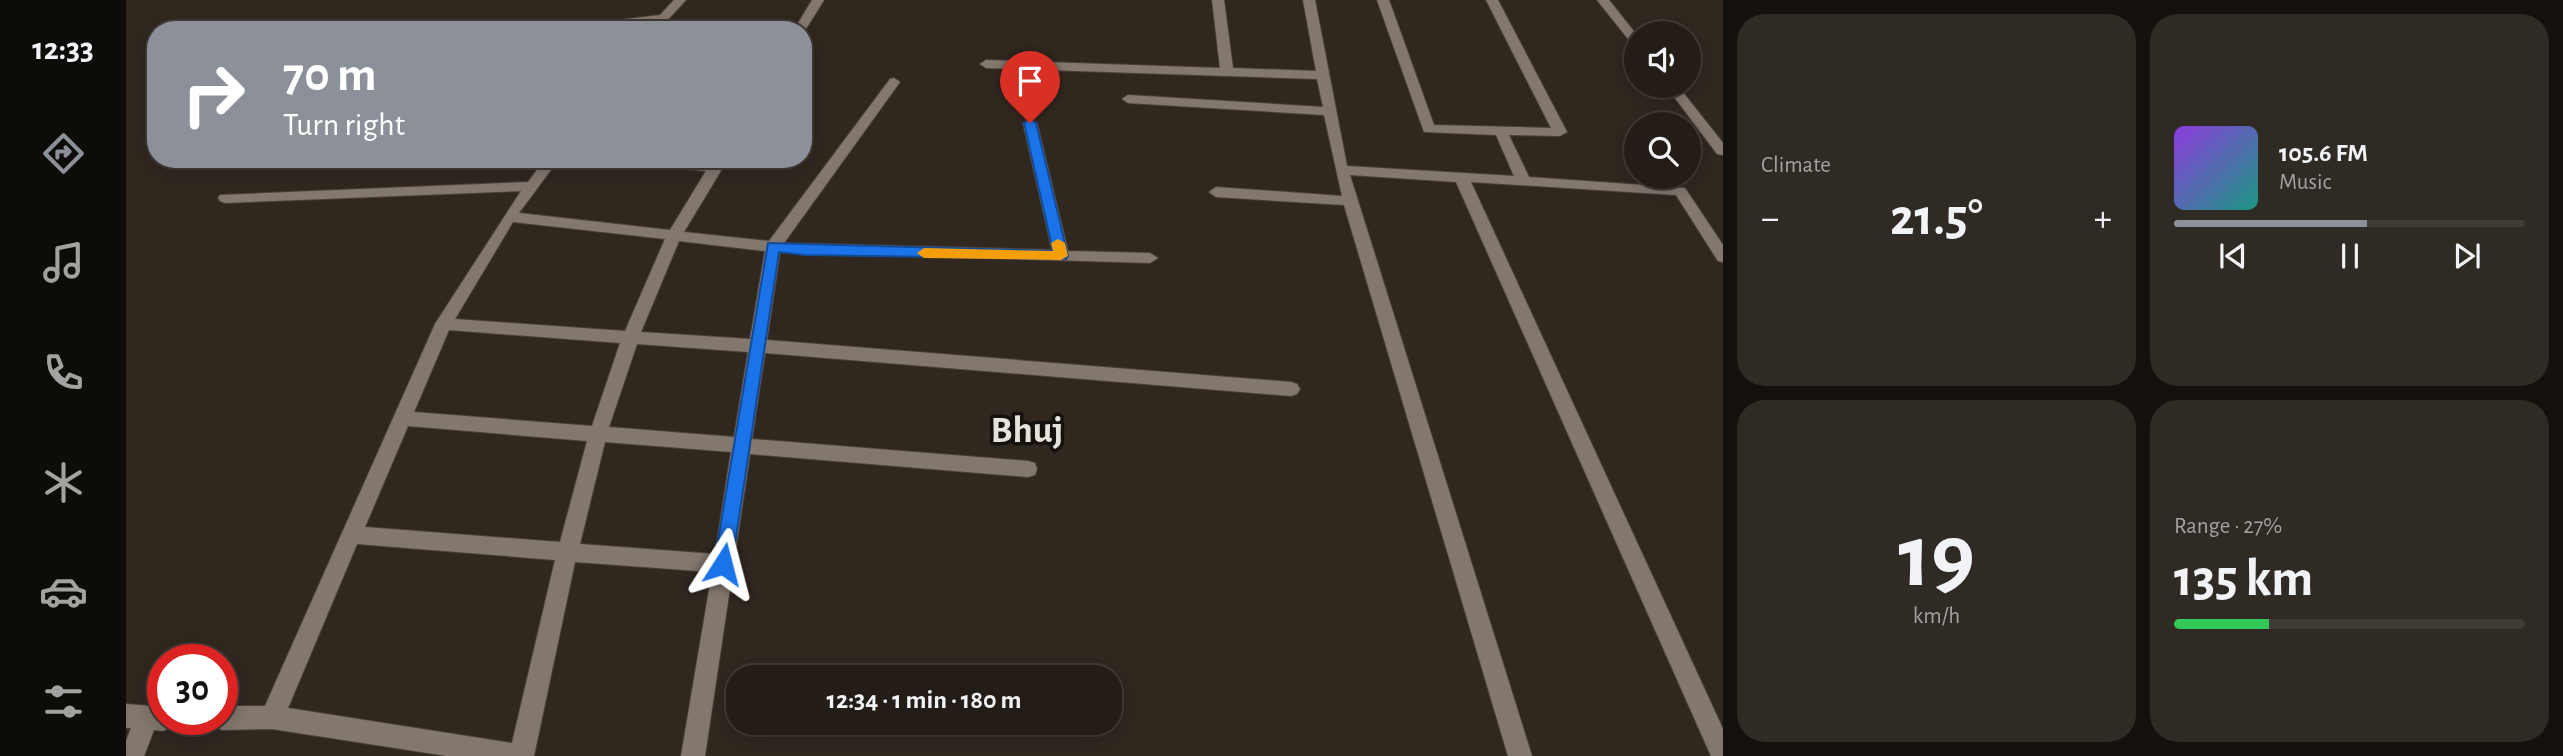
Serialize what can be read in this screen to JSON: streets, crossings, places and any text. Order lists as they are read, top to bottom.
{
  "districts": ["Bhuj"],
  "page": {
    "tabs": "12:33",
    "tile": [
      "Climate",
      ["19", "km/h"],
      ["Range · 27%", "135 km"]
    ],
    "turn": ["70 m", "Turn right"],
    "song": ["105.6 FM", "Music"],
    "heat": ["−", "21.5°", "+"],
    "limit": "30",
    "trip": "12:34 · 1 min · 180 m"
  }
}
